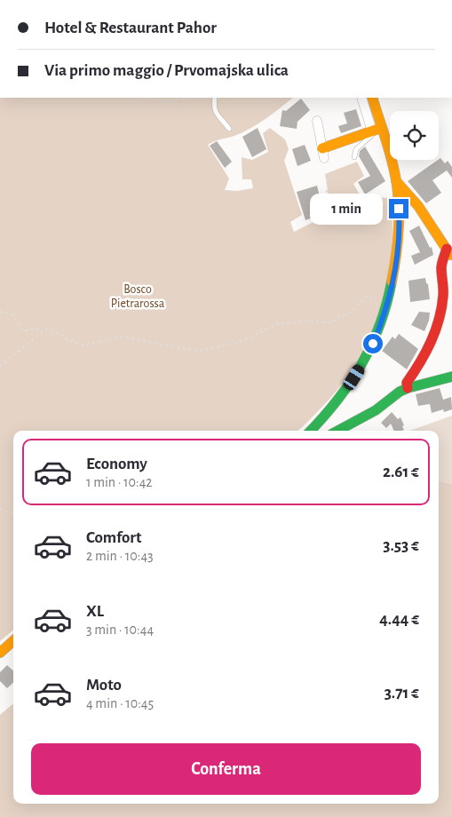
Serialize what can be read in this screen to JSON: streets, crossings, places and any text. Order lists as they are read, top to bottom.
{
  "parks": ["Bosco Pietrarossa"],
  "page": {
    "banner": ["Hotel & Restaurant Pahor", "Via primo maggio / Prvomajska ulica"],
    "bubble": "1 min",
    "list": [
      {
        "name": "Economy",
        "note": "1 min · 10:42",
        "value": "2.61 €"
      },
      {
        "name": "Comfort",
        "note": "2 min · 10:43",
        "value": "3.53 €"
      },
      {
        "name": "XL",
        "note": "3 min · 10:44",
        "value": "4.44 €"
      },
      {
        "name": "Moto",
        "note": "4 min · 10:45",
        "value": "3.71 €"
      }
    ],
    "buttons": "Conferma"
  }
}
